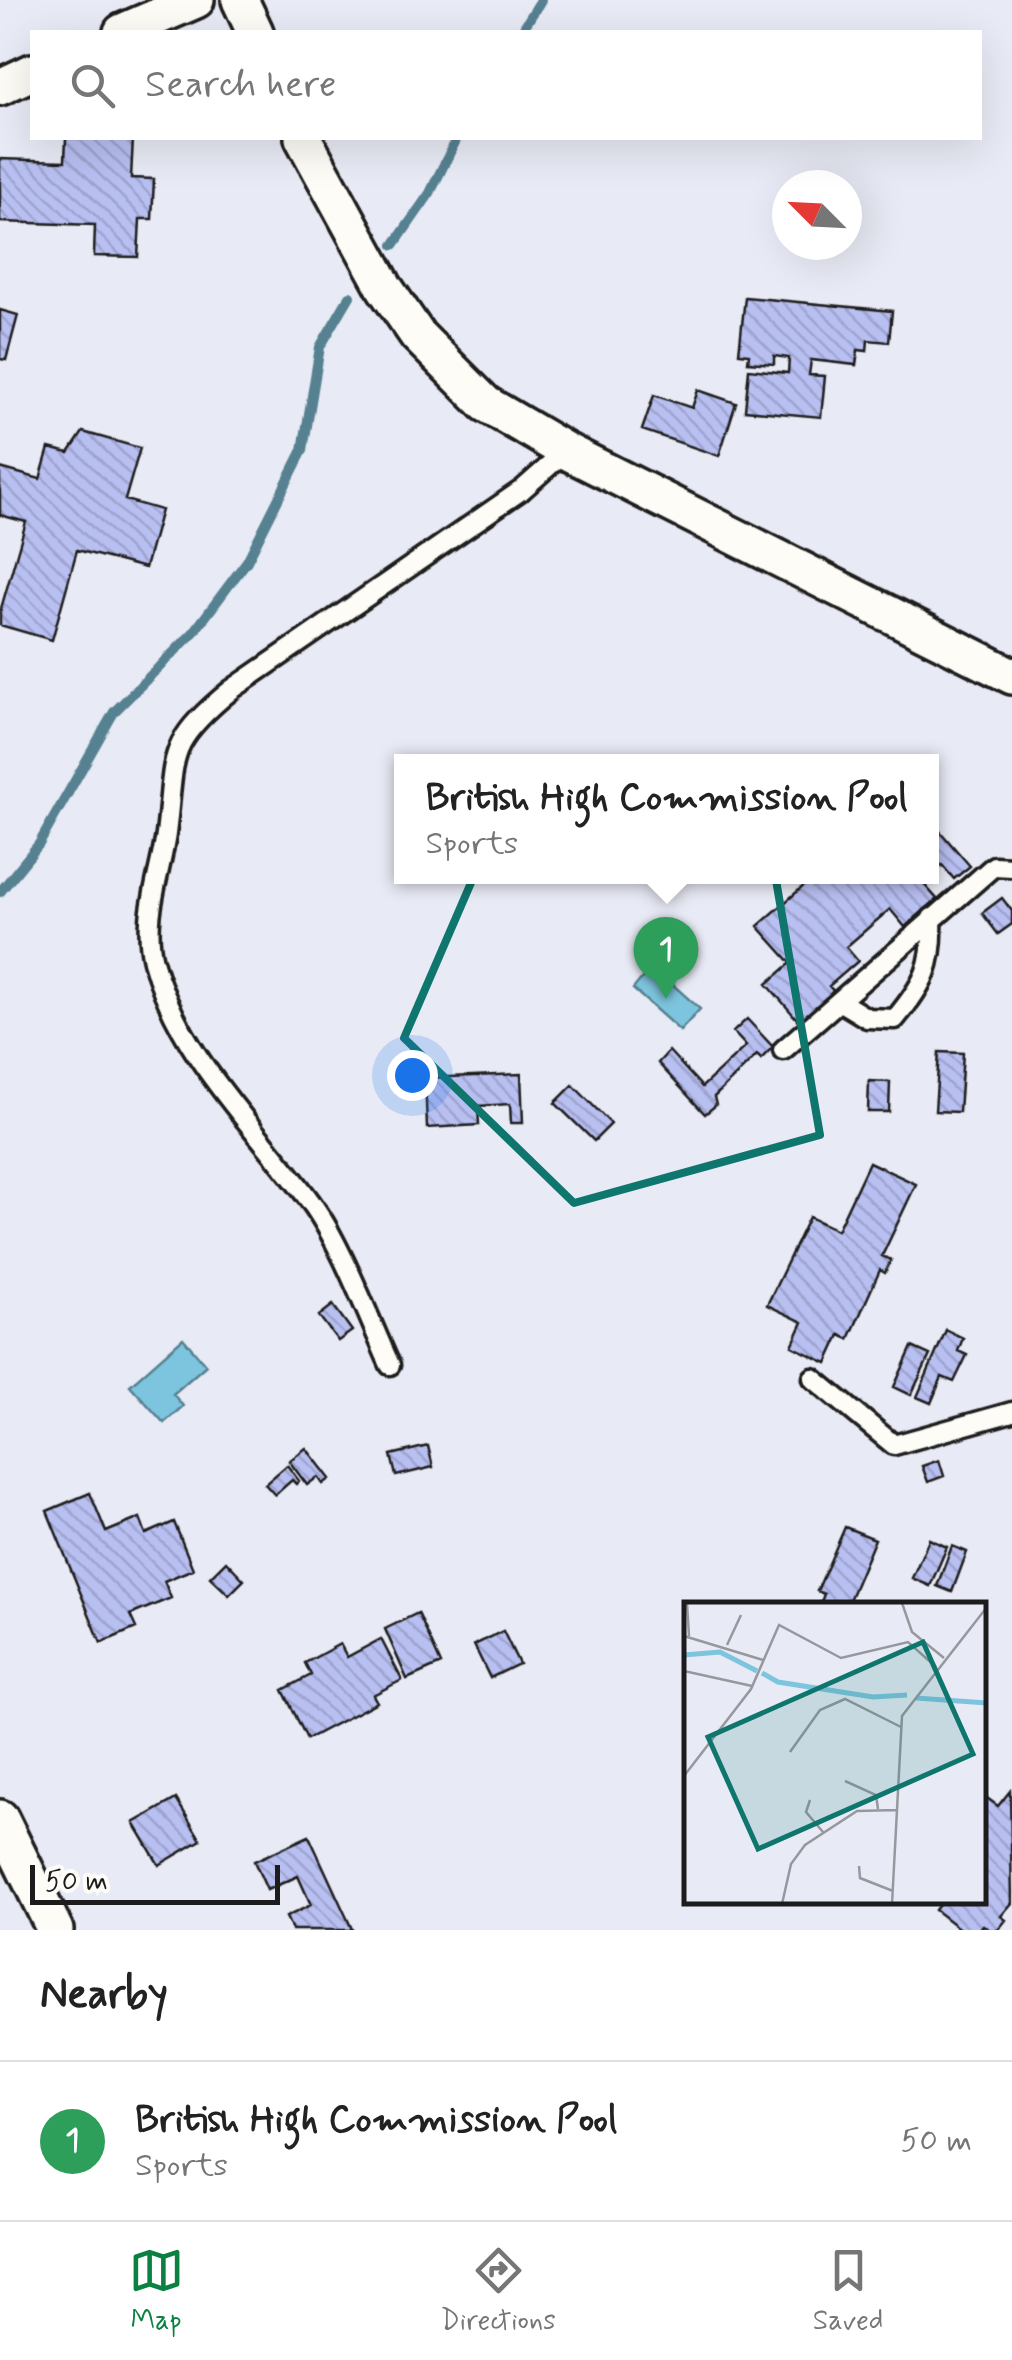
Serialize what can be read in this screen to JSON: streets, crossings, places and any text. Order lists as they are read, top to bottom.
{
  "scale_bar": "50 m",
  "north": "top left",
  "page": {
    "search": "Search here",
    "popup": ["British High Commission Pool", "Sports"],
    "pins": "1",
    "scale": "50 m",
    "heading": "Nearby",
    "list": [
      {
        "mark": "1",
        "name": "British High Commission Pool",
        "note": "Sports",
        "value": "50 m"
      }
    ],
    "nav": ["Map", "Directions", "Saved"]
  }
}
